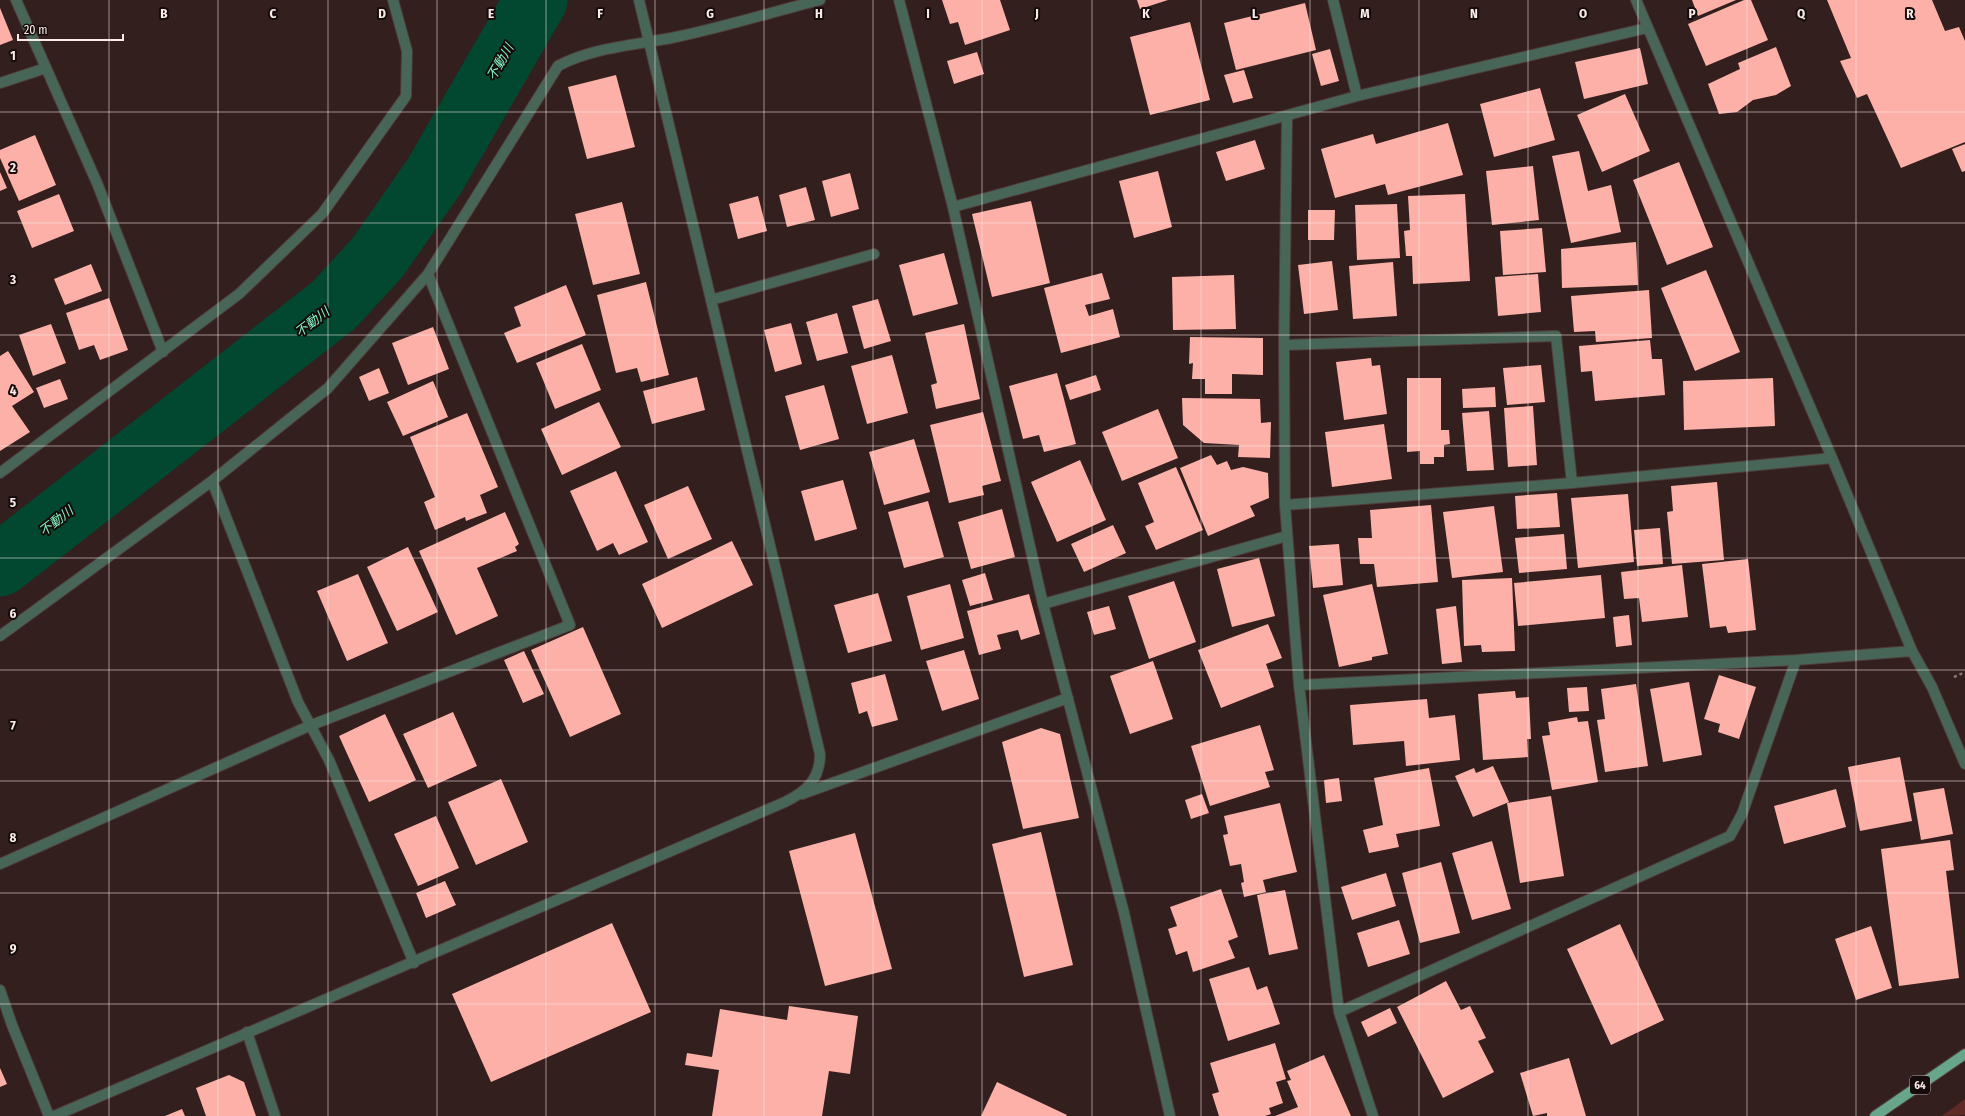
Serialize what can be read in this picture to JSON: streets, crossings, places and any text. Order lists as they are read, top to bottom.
{
  "streets": {
    "main road": ["64"]
  },
  "water": ["不動川"],
  "scale_bar": "20 m",
  "grid": {
    "columns": [
      "B",
      "C",
      "D",
      "E",
      "F",
      "G",
      "H",
      "I",
      "J",
      "K",
      "L",
      "M",
      "N",
      "O",
      "P",
      "Q",
      "R"
    ],
    "rows": [
      "1",
      "2",
      "3",
      "4",
      "5",
      "6",
      "7",
      "8",
      "9"
    ]
  }
}
